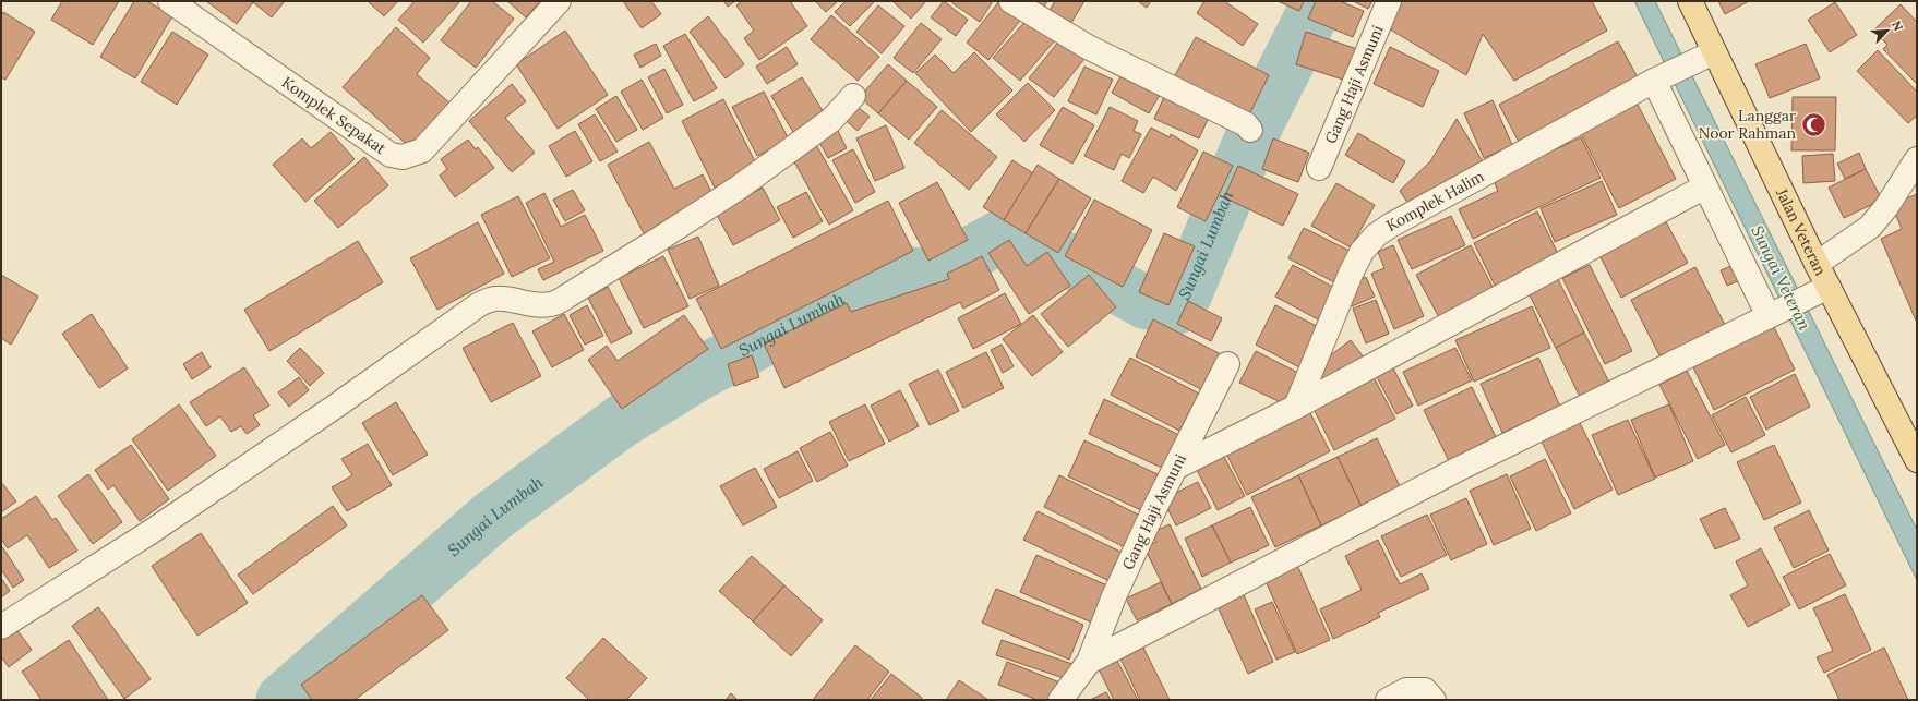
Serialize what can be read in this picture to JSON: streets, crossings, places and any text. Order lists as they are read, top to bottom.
{
  "streets": {
    "main road": ["Jalan Veteran"],
    "street": ["Gang Haji Asmuni", "Komplek Sepakat", "Komplek Halim"]
  },
  "crossings": [
    ["Komplek Halim", "Jalan Veteran"]
  ],
  "water": ["Sungai Lumbah", "Sungai Veteran"],
  "places": {
    "mosque": ["Langgar Noor Rahman"]
  },
  "north": "top right"
}
